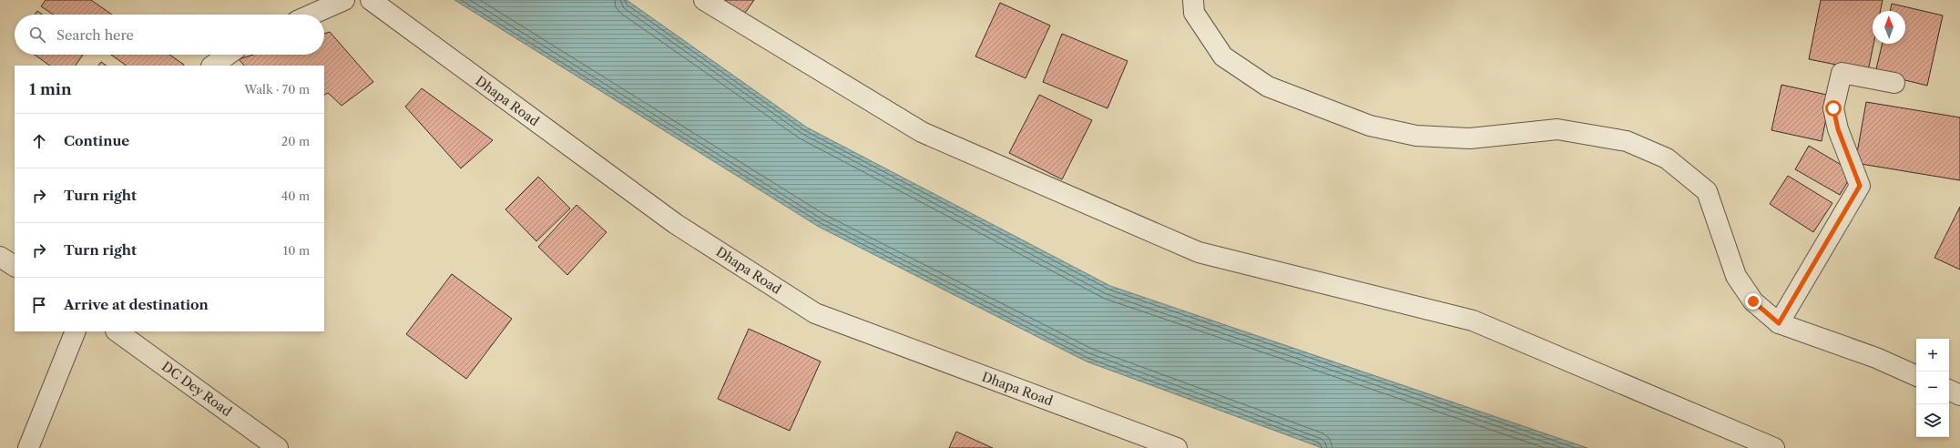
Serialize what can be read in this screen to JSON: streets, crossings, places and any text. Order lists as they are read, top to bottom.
{
  "streets": {
    "street": ["Dhapa Road", "DC Dey Road"]
  },
  "north": "top",
  "page": {
    "search": "Search here",
    "heading": ["1 min", "Walk · 70 m"],
    "list": [
      ["Continue", "20 m"],
      ["Turn right", "40 m"],
      ["Turn right", "10 m"],
      "Arrive at destination"
    ],
    "map_buttons": ["+", "−"]
  }
}
